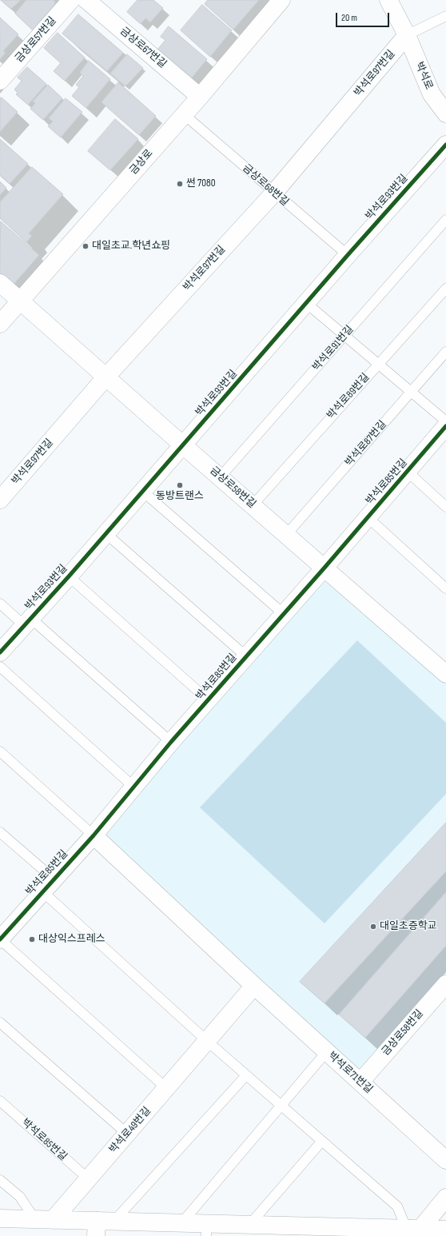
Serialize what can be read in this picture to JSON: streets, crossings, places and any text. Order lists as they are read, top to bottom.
{
  "streets": {
    "street": [
      "금상로57번길",
      "금상로67번길",
      "박석로97번길",
      "박석로",
      "금상로",
      "박석로93번길",
      "박석로85번길",
      "금상로58번길",
      "박석로71번길",
      "박석로49번길"
    ],
    "lane": [
      "금상로68번길",
      "박석로91번길",
      "박석로89번길",
      "박석로87번길"
    ]
  },
  "crossings": [
    ["금상로67번길", "금상로"],
    ["박석로97번길", "박석로"],
    ["박석로97번길", "금상로68번길"],
    ["박석로97번길", "금상로58번길"],
    ["금상로", "금상로68번길"],
    ["금상로", "금상로58번길"],
    ["금상로68번길", "박석로93번길"],
    ["박석로93번길", "박석로85번길"],
    ["박석로93번길", "금상로58번길"],
    ["박석로91번길", "금상로58번길"],
    ["박석로89번길", "금상로58번길"],
    ["박석로87번길", "금상로58번길"],
    ["박석로85번길", "금상로58번길"],
    ["박석로85번길", "박석로49번길"],
    ["금상로58번길", "박석로71번길"],
    ["박석로71번길", "박석로49번길"]
  ],
  "places": [
    "썬 7080",
    "대일초교.학년쇼핑",
    "동방트랜스",
    "대일초증학교",
    "대상익스프레스"
  ],
  "scale_bar": "20 m"
}
